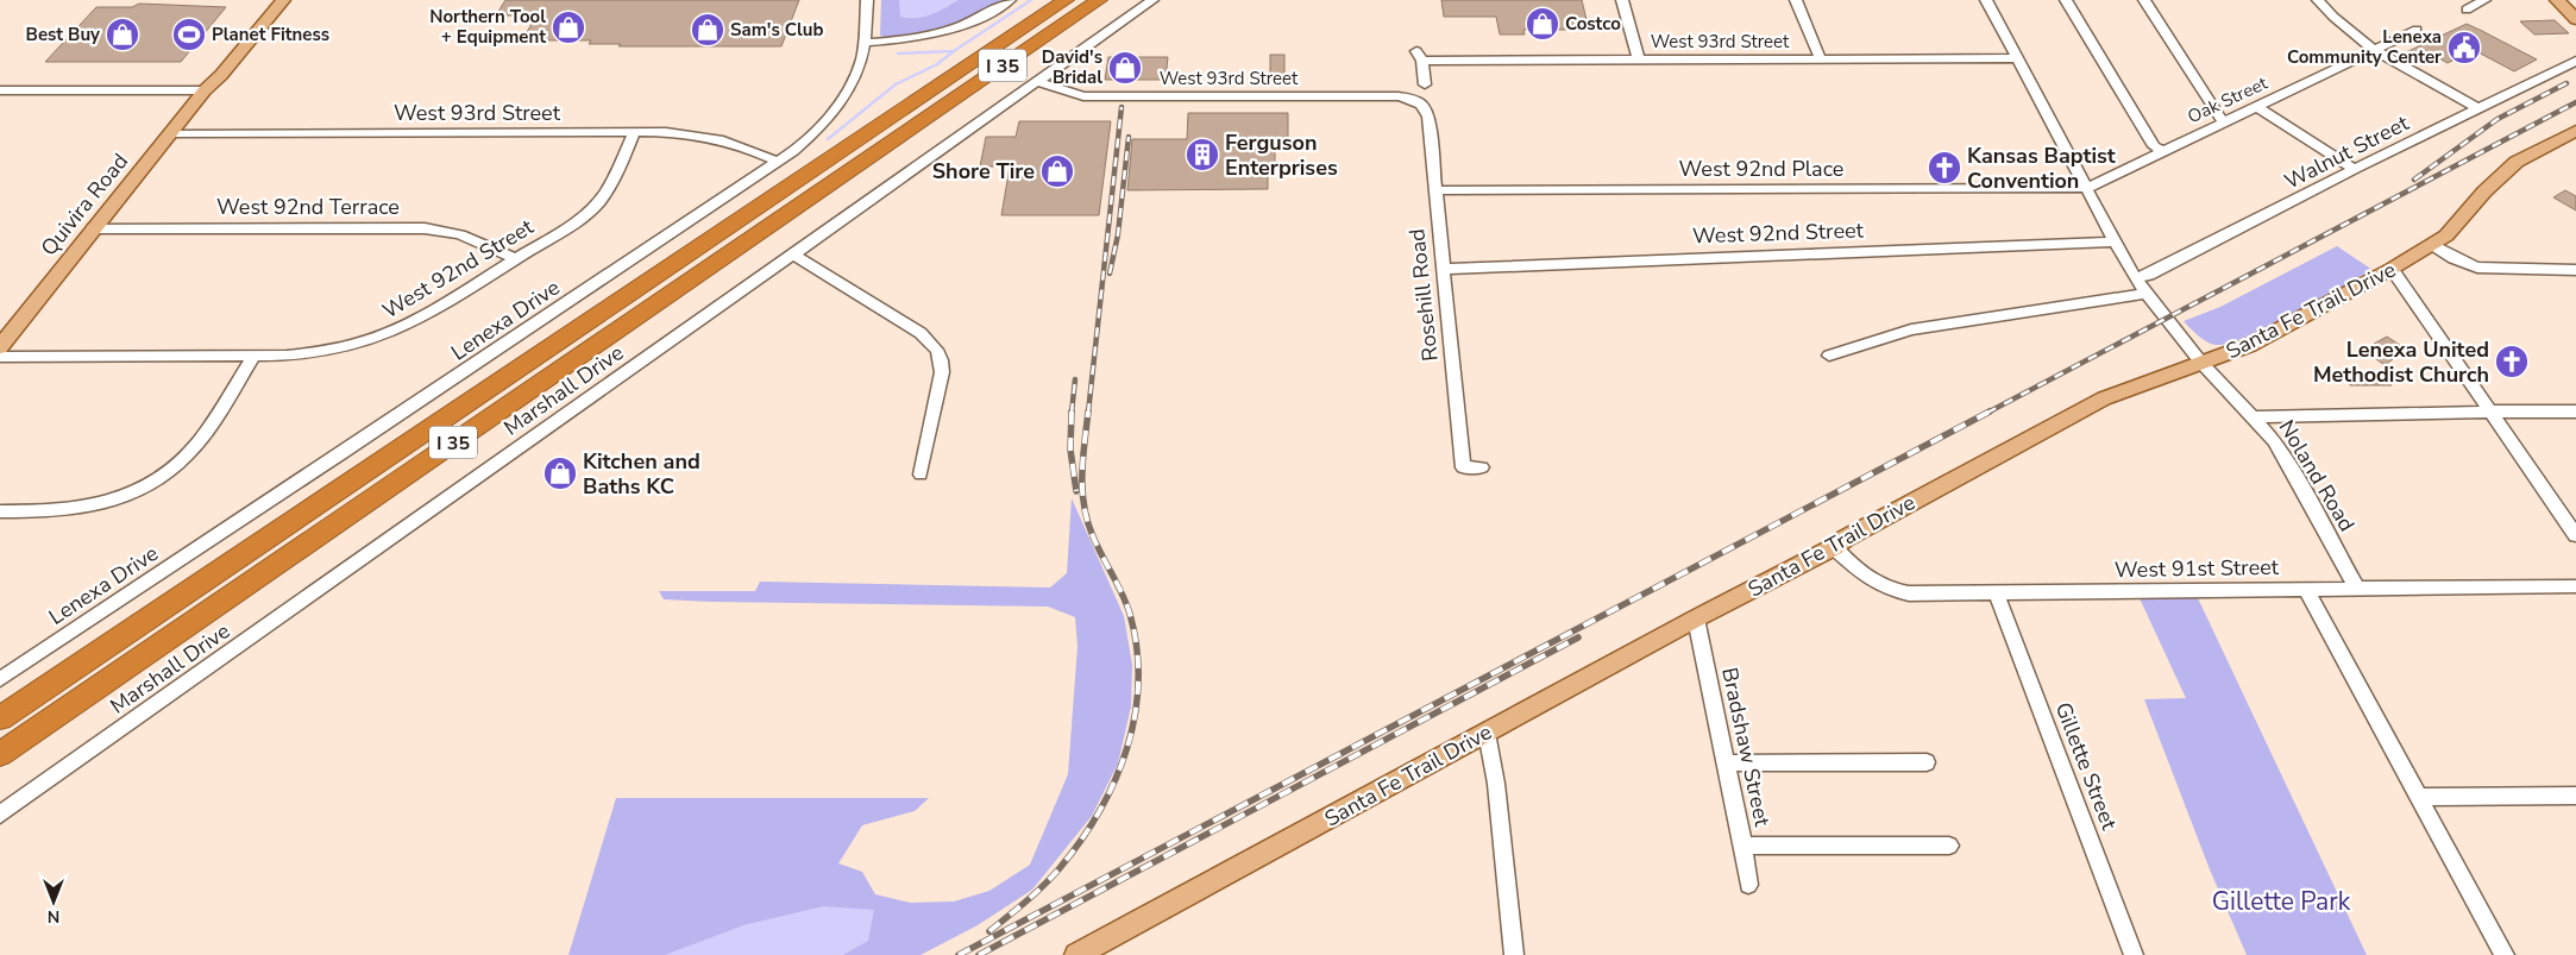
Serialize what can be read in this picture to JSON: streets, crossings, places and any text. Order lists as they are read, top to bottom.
{
  "streets": {
    "highway": ["I 35"],
    "main road": ["Quivira Road", "Santa Fe Trail Drive"],
    "street": [
      "West 93rd Street",
      "Oak Street",
      "Walnut Street",
      "West 92nd Place",
      "West 92nd Terrace",
      "West 92nd Street",
      "Rosehill Road",
      "Lenexa Drive",
      "Marshall Drive",
      "Noland Road",
      "West 91st Street",
      "Bradshaw Street",
      "Gillette Street"
    ]
  },
  "crossings": [
    ["West 93rd Street", "Quivira Road"],
    ["West 93rd Street", "West 92nd Street"],
    ["West 93rd Street", "Rosehill Road"],
    ["West 93rd Street", "Lenexa Drive"],
    ["West 93rd Street", "Marshall Drive"],
    ["West 93rd Street", "Noland Road"],
    ["Oak Street", "West 92nd Place"],
    ["Oak Street", "Noland Road"],
    ["Walnut Street", "Noland Road"],
    ["West 92nd Place", "Rosehill Road"],
    ["West 92nd Place", "Noland Road"],
    ["Quivira Road", "West 92nd Terrace"],
    ["West 92nd Terrace", "West 92nd Street"],
    ["West 92nd Street", "Rosehill Road"],
    ["West 92nd Street", "Noland Road"],
    ["Santa Fe Trail Drive", "Noland Road"],
    ["Santa Fe Trail Drive", "West 91st Street"],
    ["Santa Fe Trail Drive", "Bradshaw Street"],
    ["Noland Road", "West 91st Street"],
    ["West 91st Street", "Gillette Street"]
  ],
  "parks": ["Gillette Park"],
  "places": {
    "shop": [
      "Costco",
      "Northern Tool + Equipment",
      "Sam's Club",
      "Best Buy",
      "David's Bridal",
      "Shore Tire",
      "Kitchen and Baths KC"
    ],
    "sports": ["Planet Fitness"],
    "public building": ["Lenexa Community Center"],
    "building": ["Ferguson Enterprises"],
    "church": ["Kansas Baptist Convention", "Lenexa United Methodist Church"]
  },
  "north": "bottom"
}
